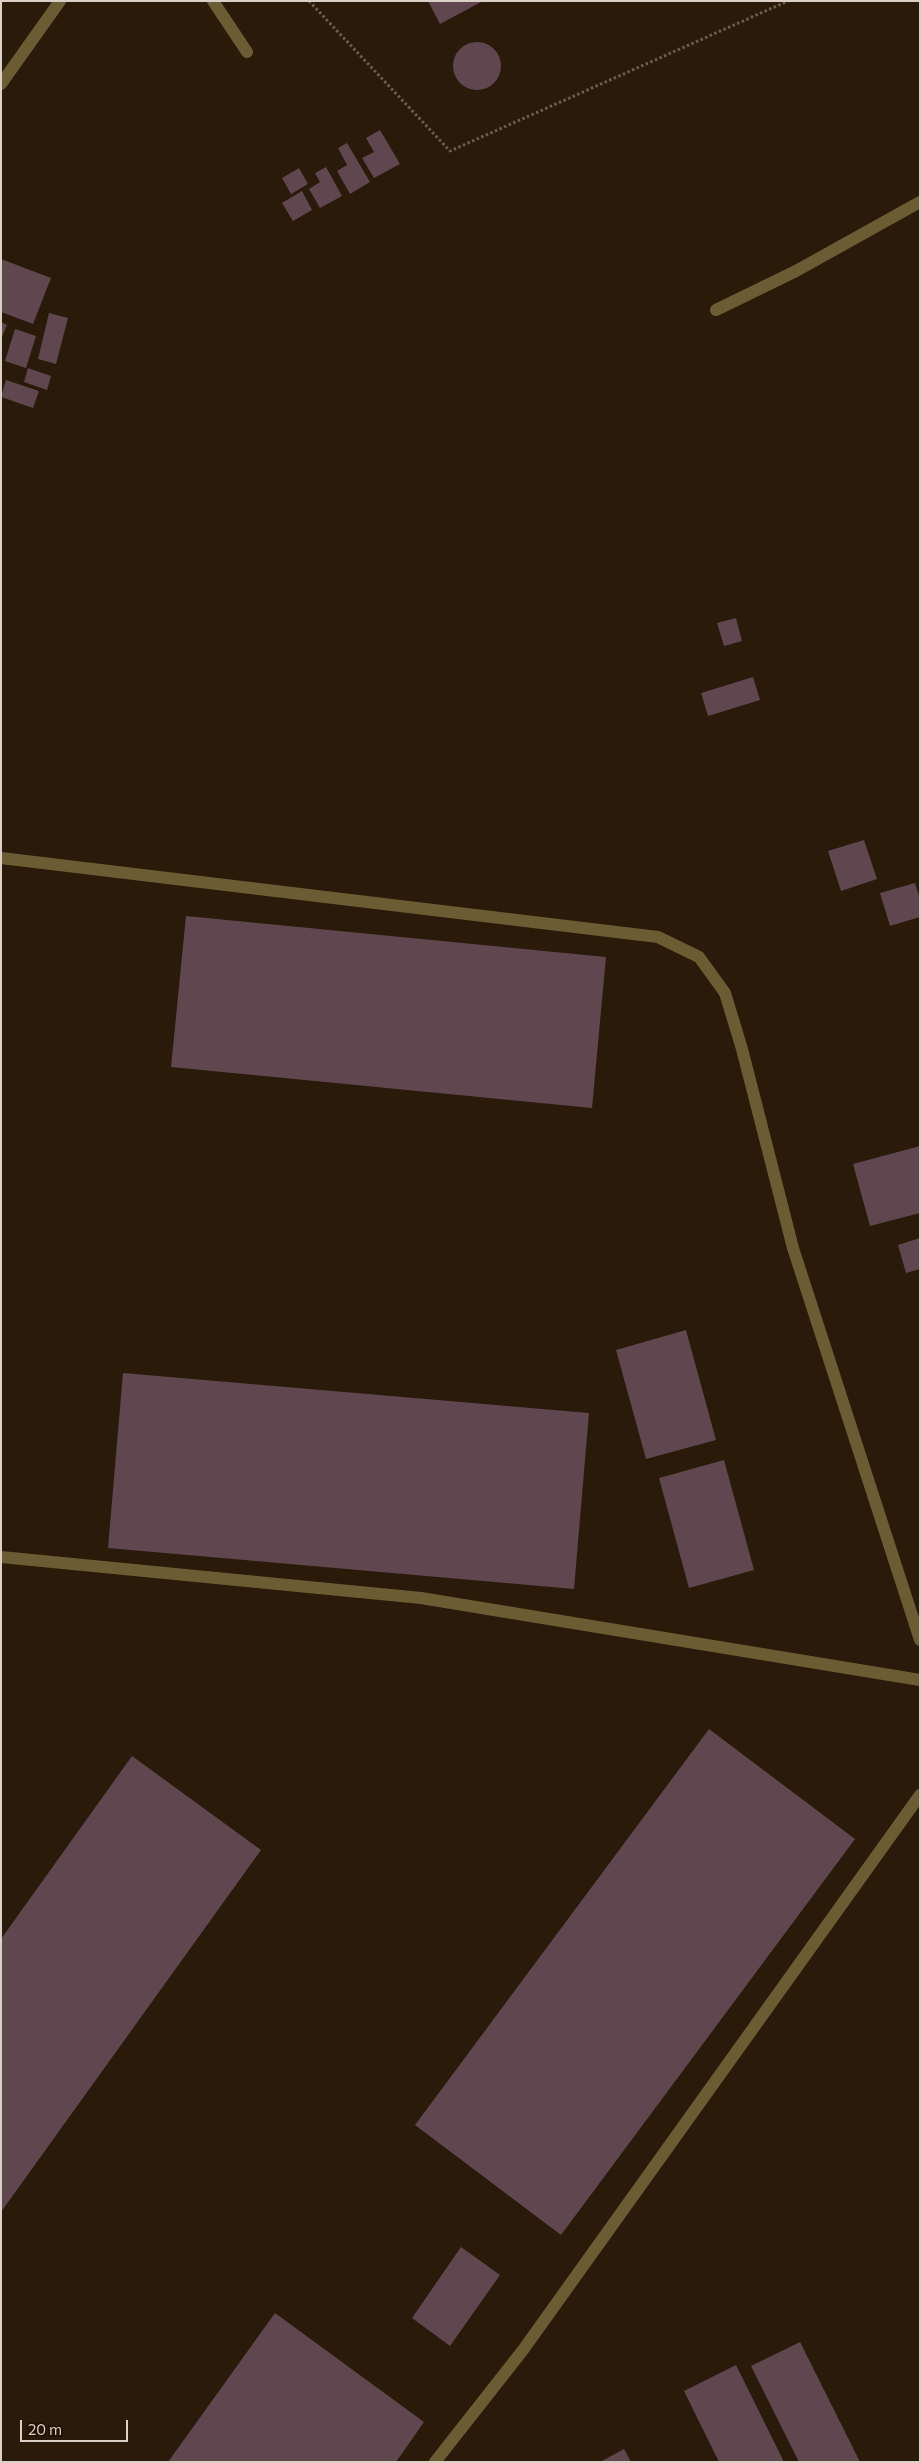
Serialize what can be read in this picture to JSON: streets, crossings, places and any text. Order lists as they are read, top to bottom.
{
  "scale_bar": "20 m"
}
